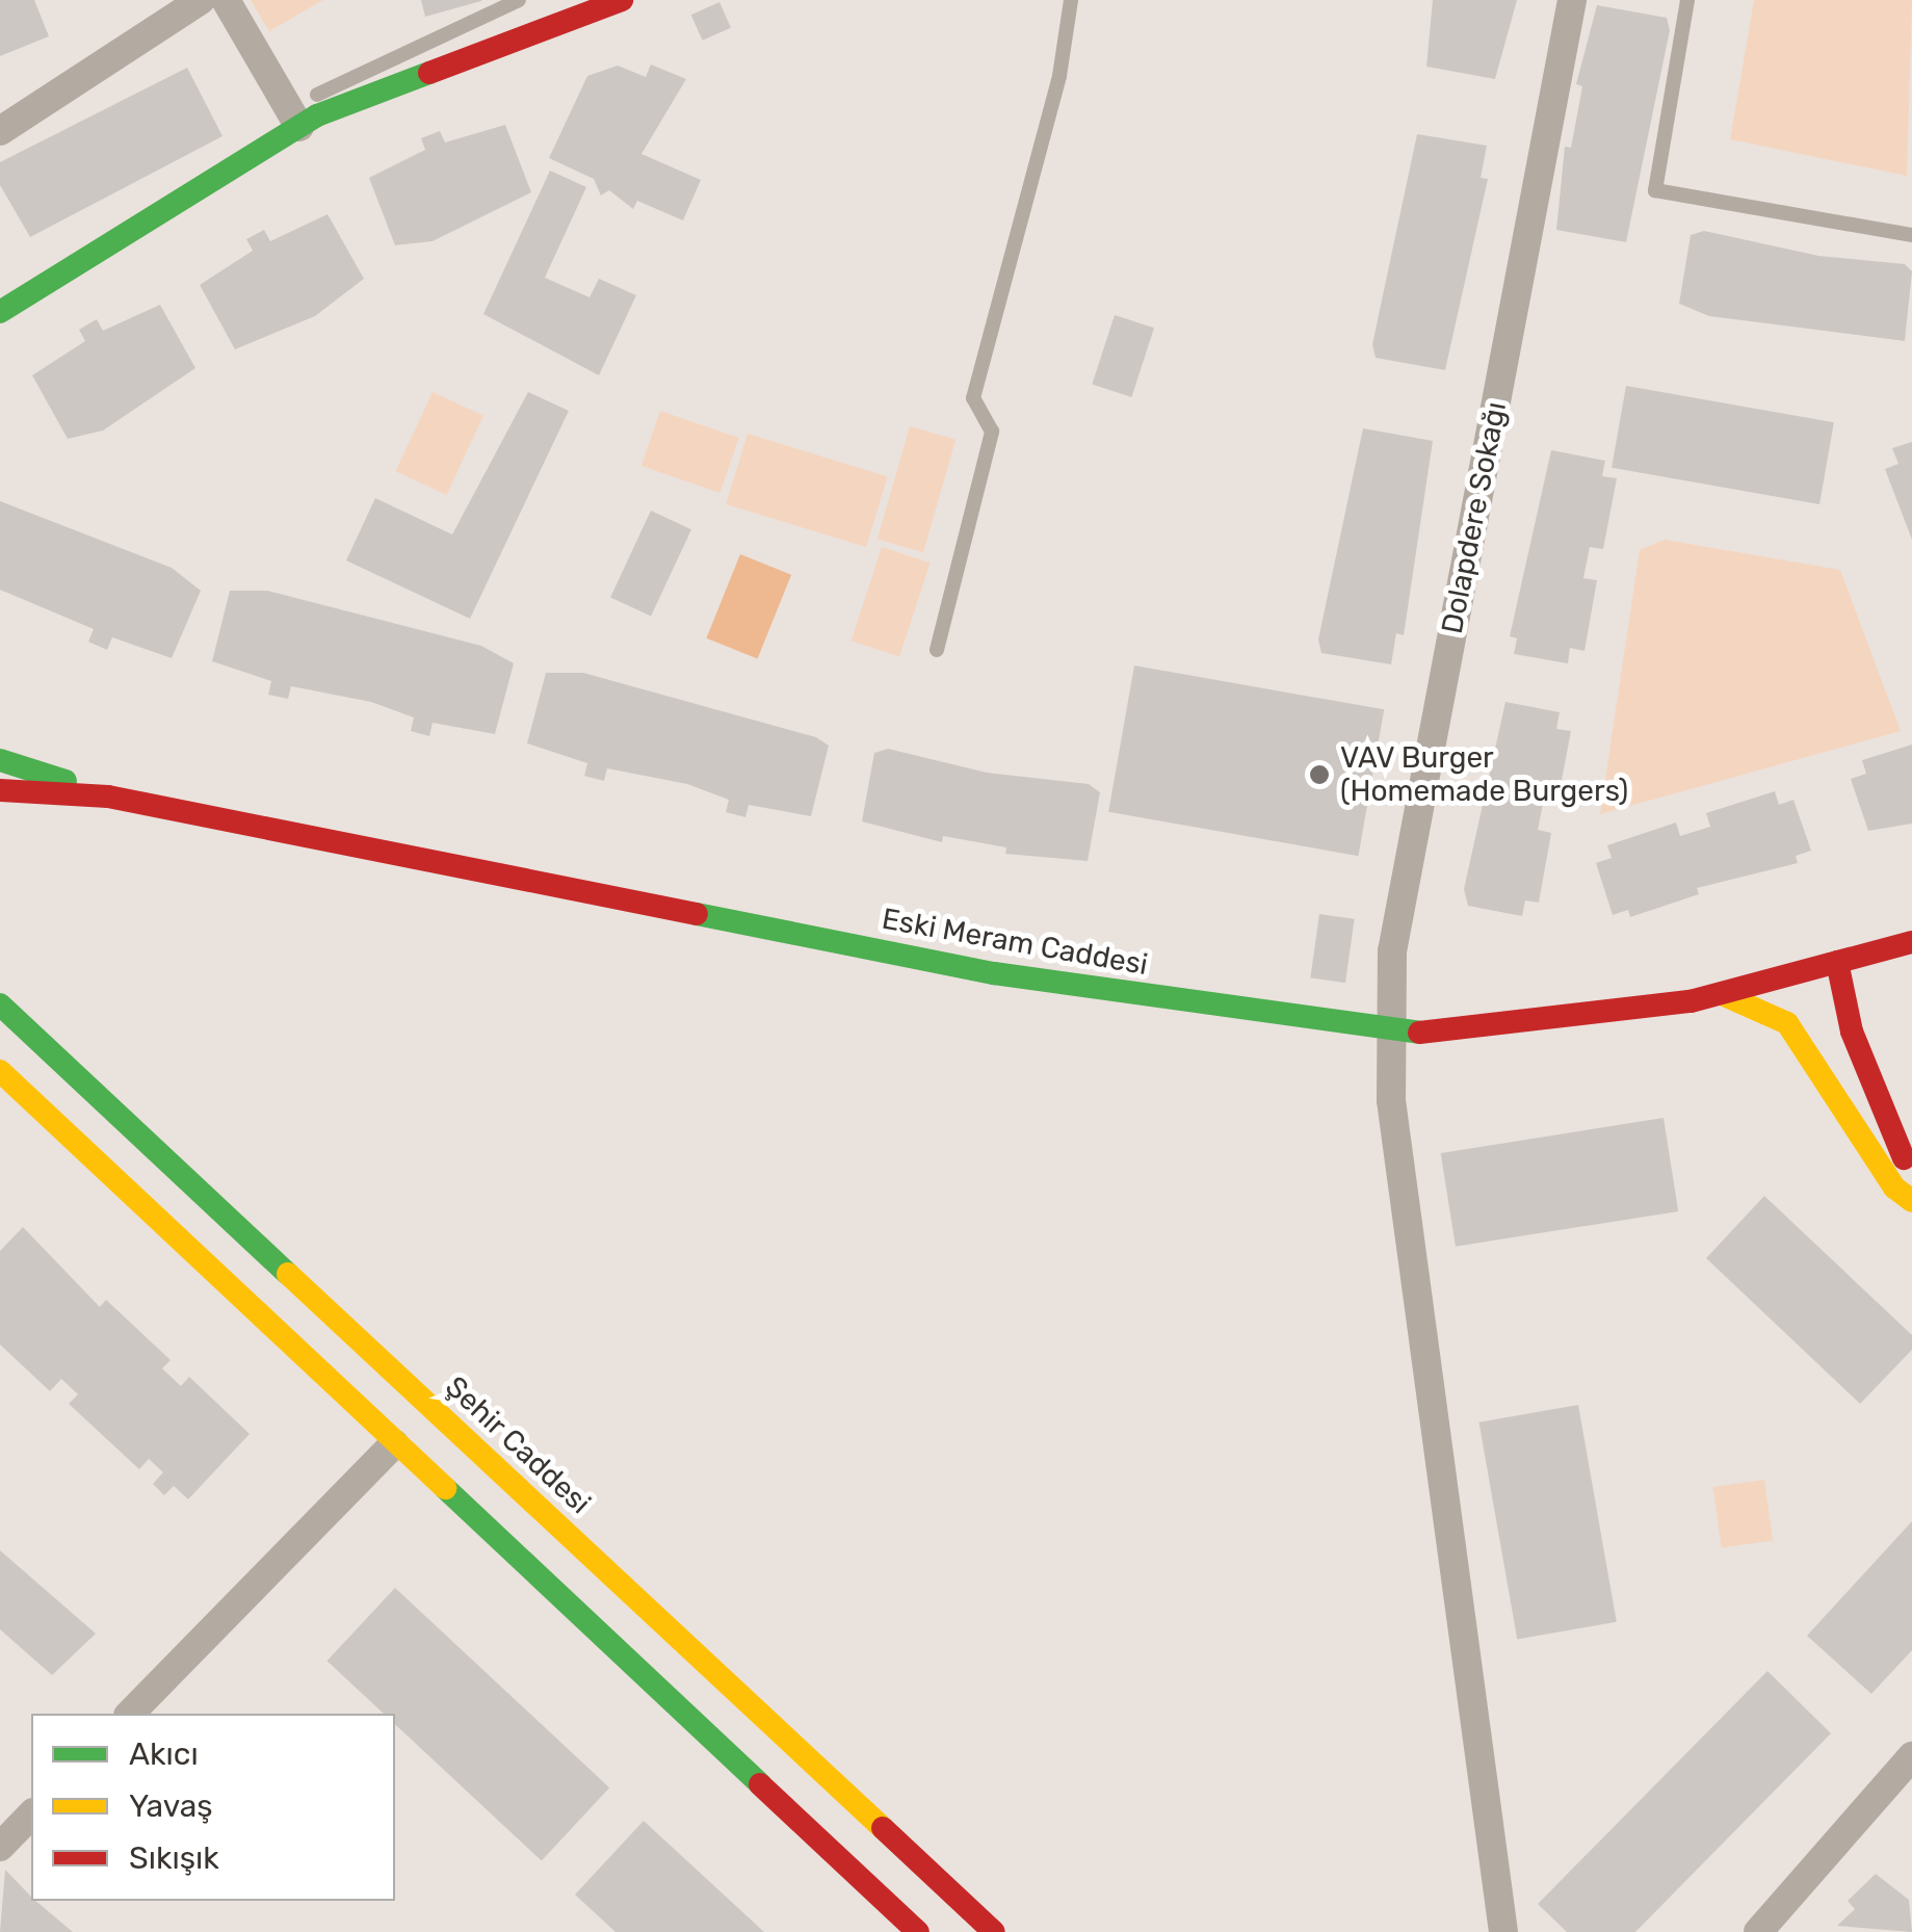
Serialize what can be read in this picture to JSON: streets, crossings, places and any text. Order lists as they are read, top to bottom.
{
  "streets": {
    "main road": ["Eski Meram Caddesi", "Şehir Caddesi"],
    "street": ["Dolapdere Sokağı"]
  },
  "crossings": [
    ["Dolapdere Sokağı", "Eski Meram Caddesi"]
  ],
  "places": ["VAV Burger (Homemade Burgers)"],
  "legend": ["Akıcı", "Yavaş", "Sıkışık"]
}
